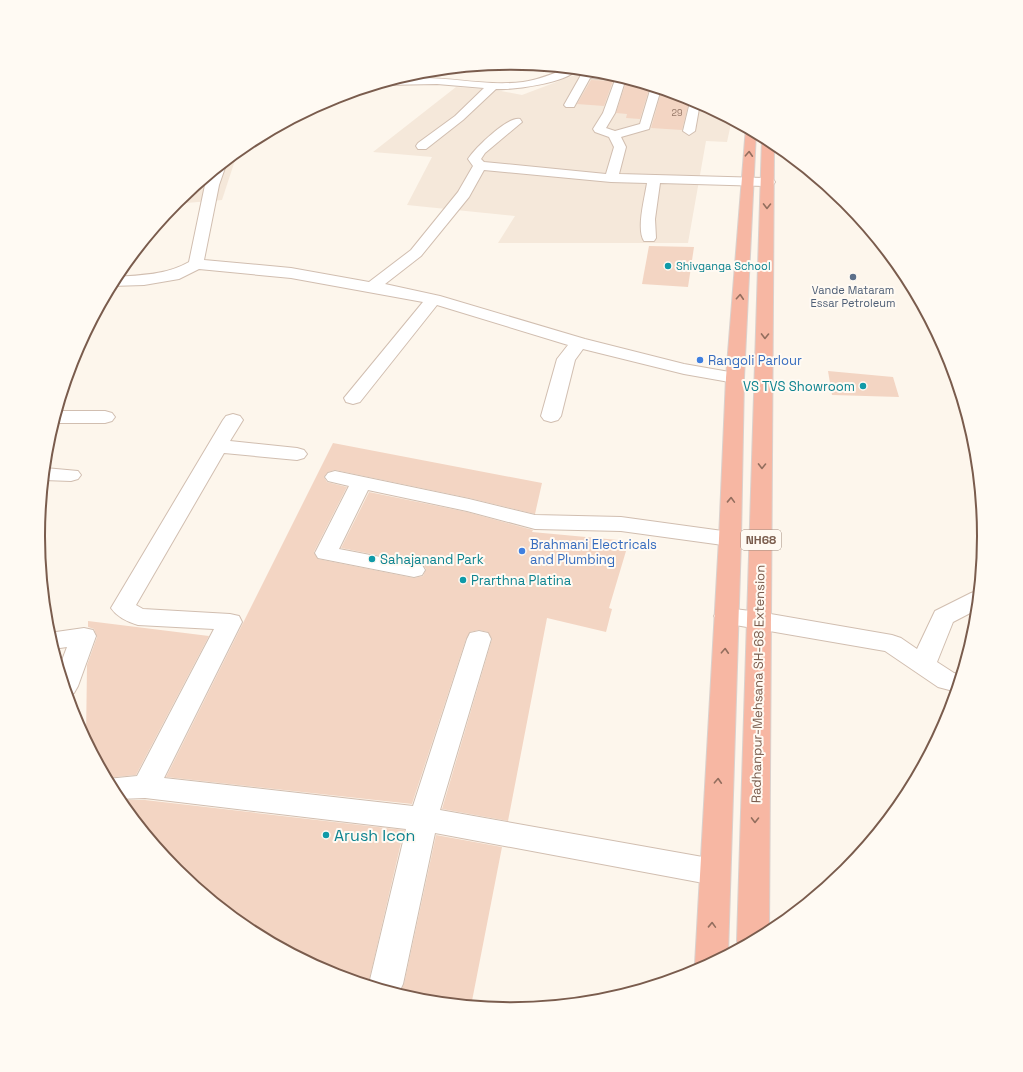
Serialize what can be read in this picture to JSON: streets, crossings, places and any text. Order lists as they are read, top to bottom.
{
  "streets": {
    "highway": ["NH68", "Radhanpur-Mehsana SH-68 Extension"]
  },
  "crossings": [
    ["NH68", "Radhanpur-Mehsana SH-68 Extension"]
  ],
  "places": [
    "Shivganga School",
    "Vande Mataram Essar Petroleum",
    "Rangoli Parlour",
    "VS TVS Showroom",
    "Brahmani Electricals and Plumbing",
    "Sahajanand Park",
    "Prarthna Platina",
    "Arush Icon"
  ],
  "house_numbers": ["29"]
}
